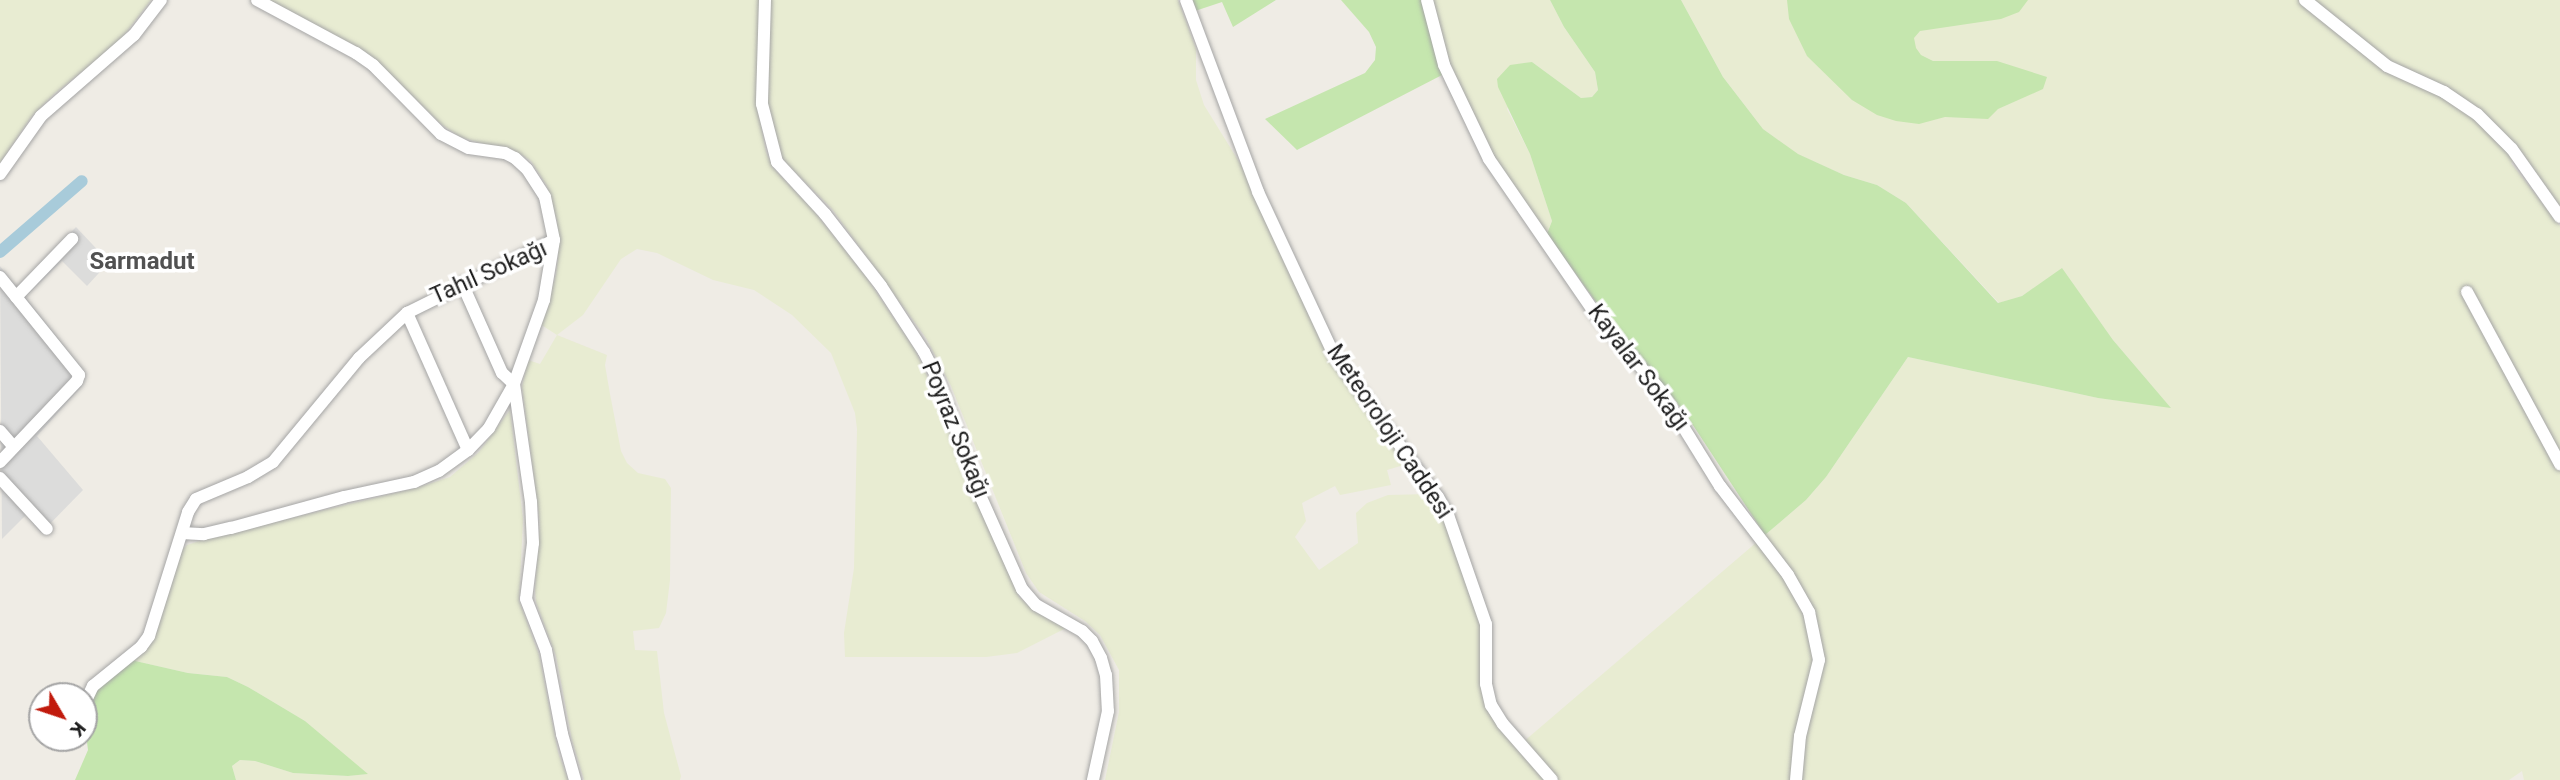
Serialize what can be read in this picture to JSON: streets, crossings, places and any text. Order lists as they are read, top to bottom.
{
  "streets": {
    "street": [
      "Tahıl Sokağı",
      "Kayalar Sokağı",
      "Poyraz Sokağı",
      "Meteoroloji Caddesi"
    ]
  },
  "districts": ["Sarmadut"],
  "north": "bottom right"
}
